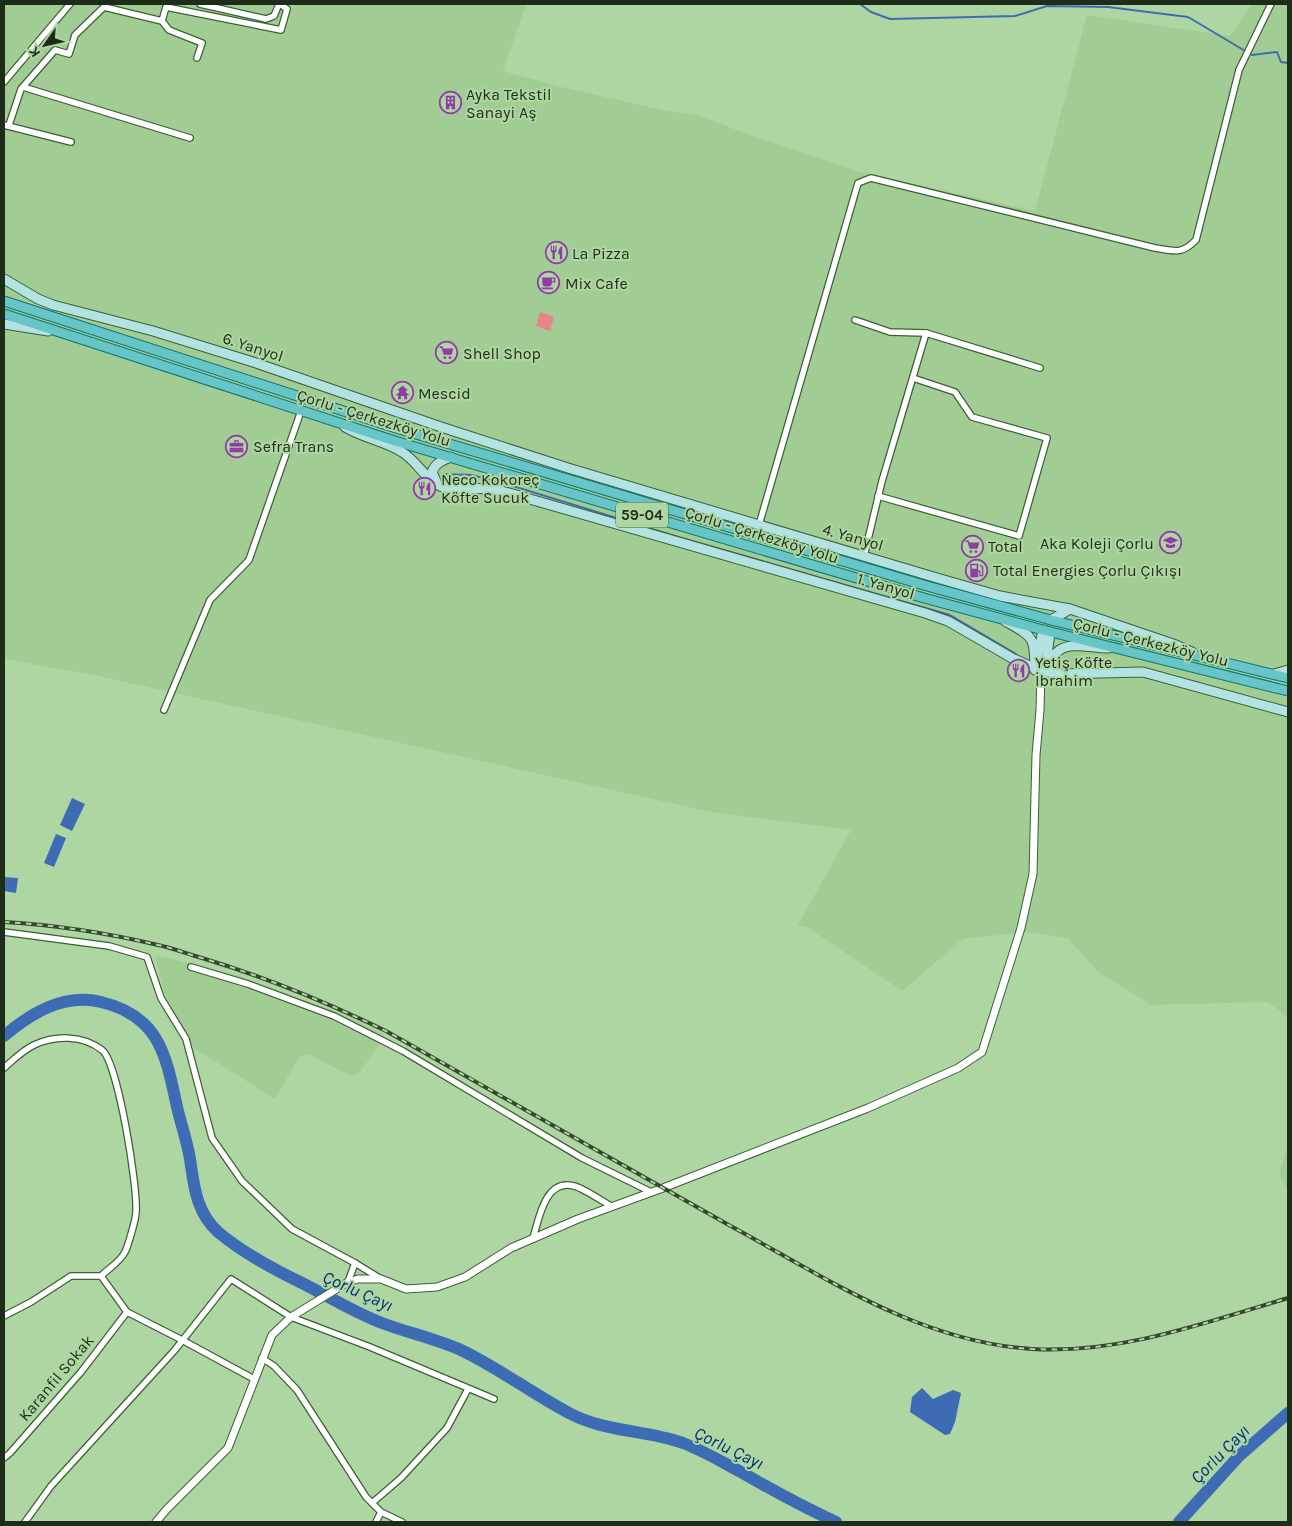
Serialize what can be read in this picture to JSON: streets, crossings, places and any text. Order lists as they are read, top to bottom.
{
  "streets": {
    "main road": [
      "6. Yanyol",
      "Çorlu - Çerkezköy Yolu",
      "59-04",
      "4. Yanyol",
      "1. Yanyol"
    ],
    "street": ["Karanfil Sokak"]
  },
  "crossings": [
    ["6. Yanyol", "4. Yanyol"],
    ["Çorlu - Çerkezköy Yolu", "4. Yanyol"]
  ],
  "water": ["Çorlu Çayı"],
  "places": {
    "building": ["Ayka Tekstil Sanayi Aş"],
    "restaurant": ["La Pizza", "Neco Kokoreç Köfte Sucuk", "Yetiş Köfte İbrahim"],
    "cafe": ["Mix Cafe"],
    "supermarket": ["Shell Shop", "Total"],
    "temple": ["Mescid"],
    "office": ["Sefra Trans"],
    "school or university": ["Aka Koleji Çorlu"],
    "fuel station": ["Total Energies Çorlu Çıkışı"]
  },
  "north": "bottom left"
}
